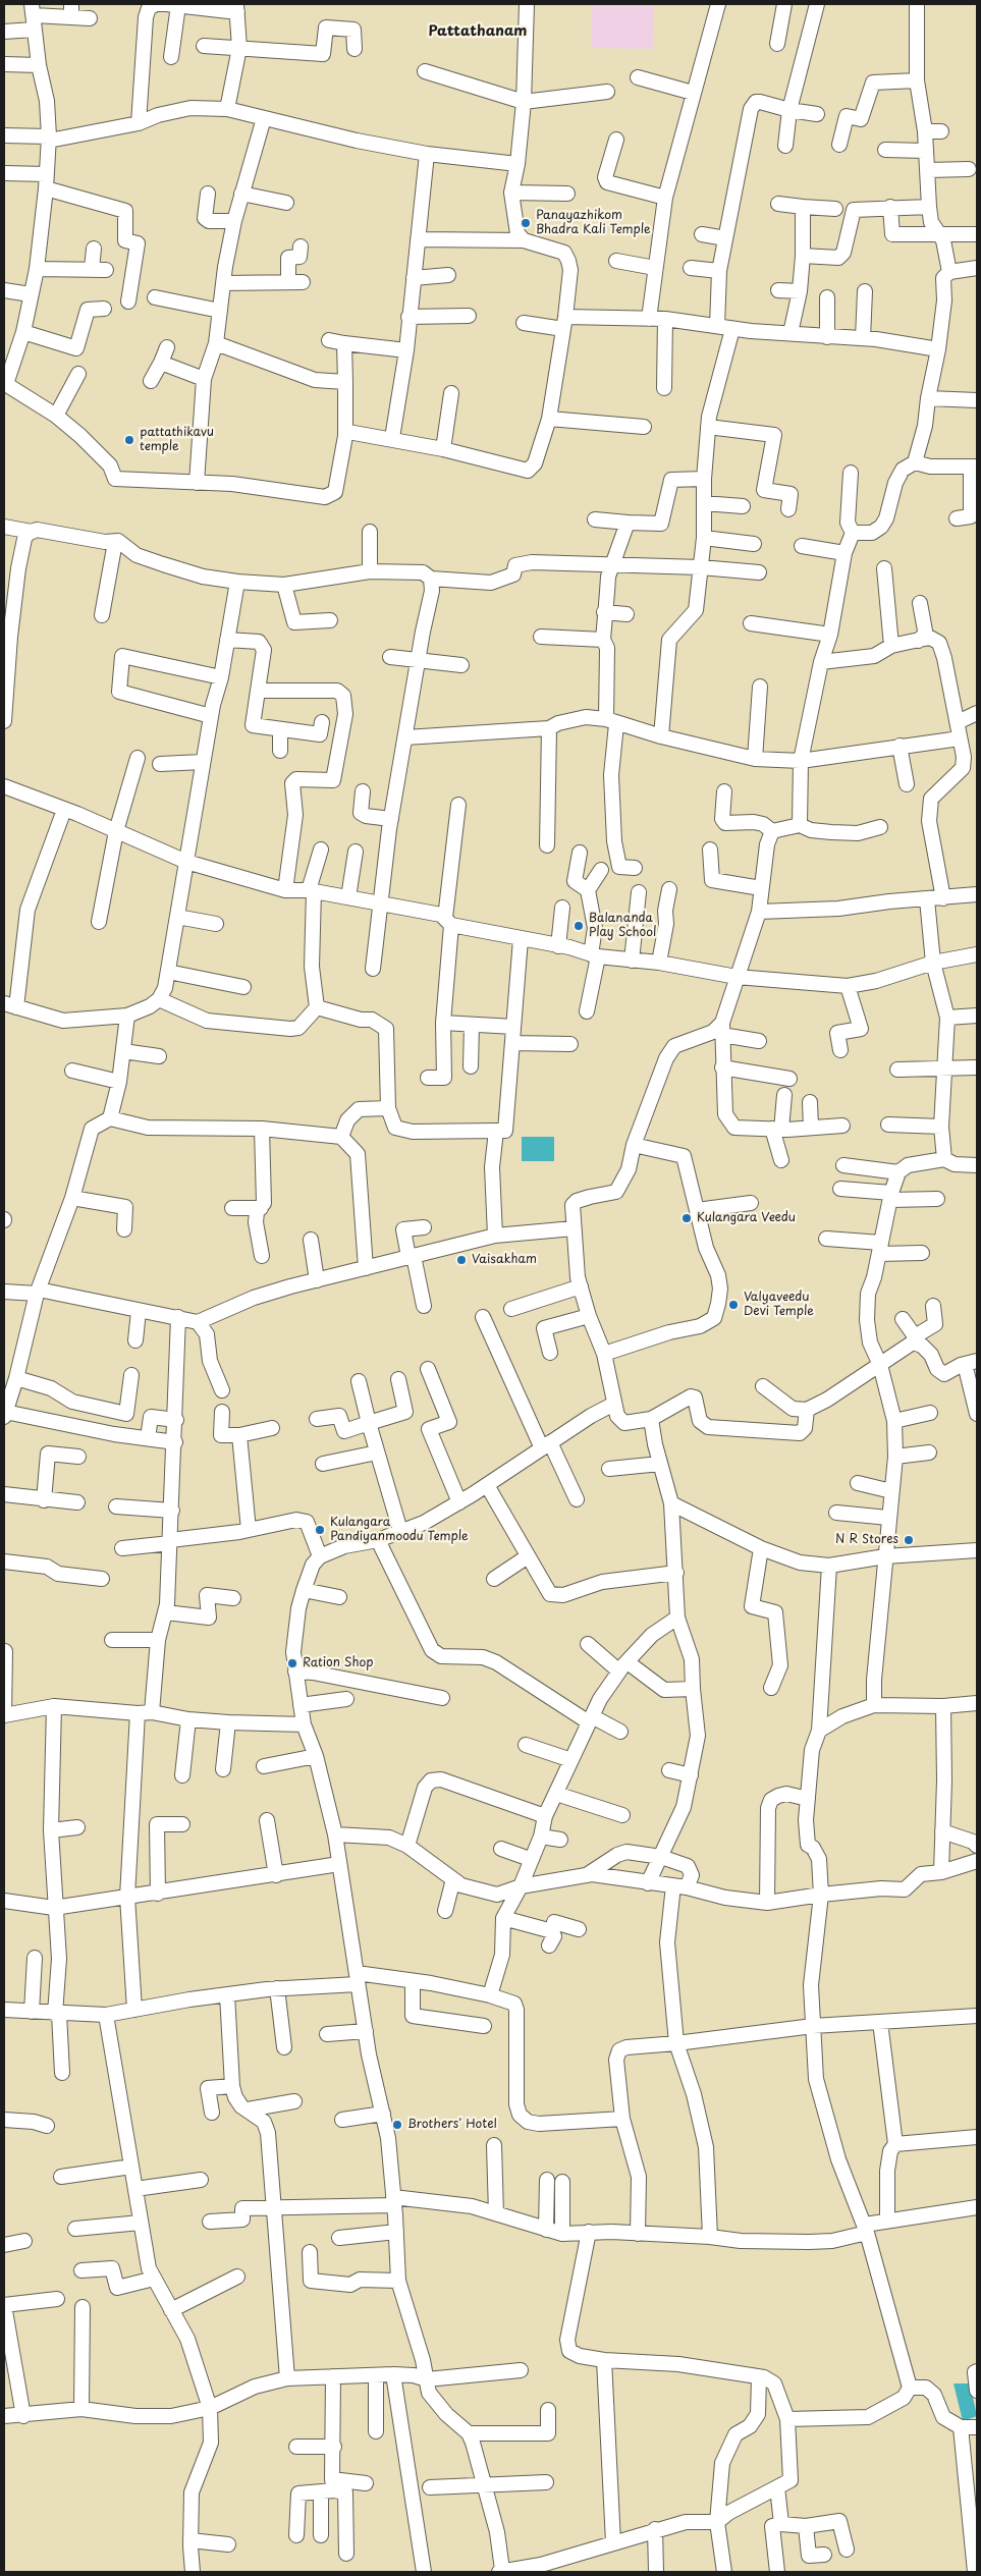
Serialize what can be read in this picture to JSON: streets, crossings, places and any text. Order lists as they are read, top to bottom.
{
  "districts": ["Pattathanam"],
  "places": [
    "Panayazhikom Bhadra Kali Temple",
    "pattathikavu temple",
    "Balananda Play School",
    "Kulangara Veedu",
    "Vaisakham",
    "Valyaveedu Devi Temple",
    "Kulangara Pandiyanmoodu Temple",
    "N R Stores",
    "Ration Shop",
    "Brothers' Hotel"
  ]
}
